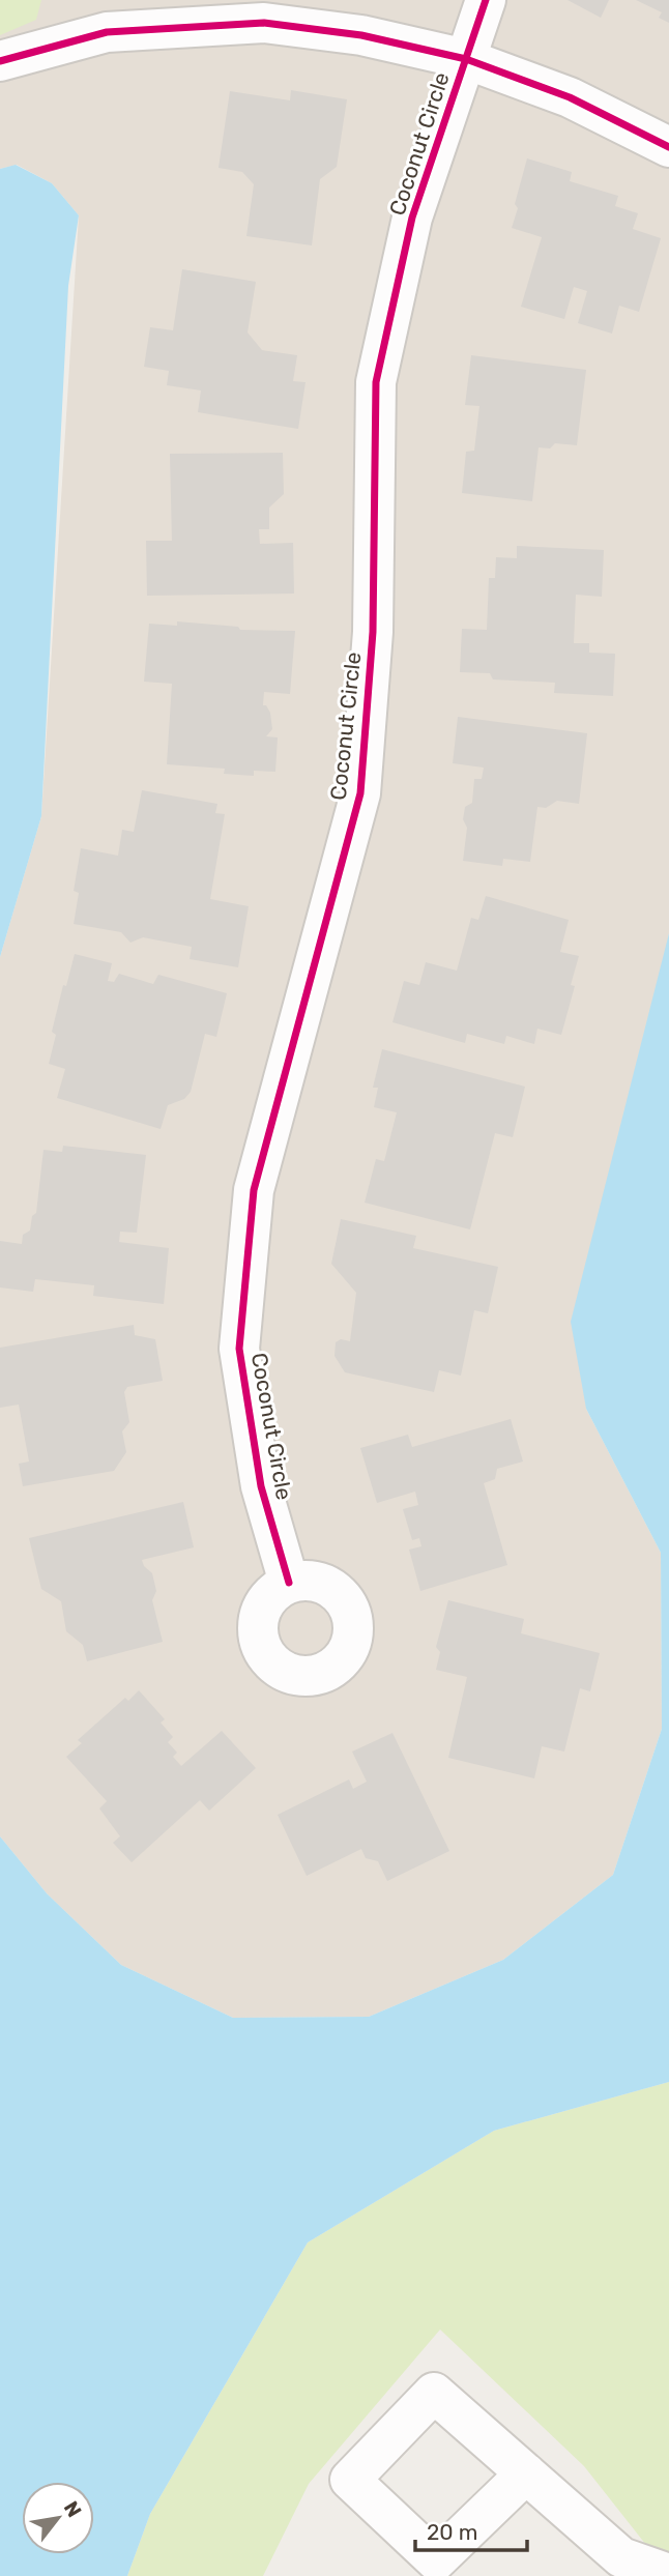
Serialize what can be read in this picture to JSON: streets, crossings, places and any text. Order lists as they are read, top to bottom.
{
  "streets": {
    "street": ["Coconut Circle"]
  },
  "scale_bar": "20 m",
  "north": "top right"
}
